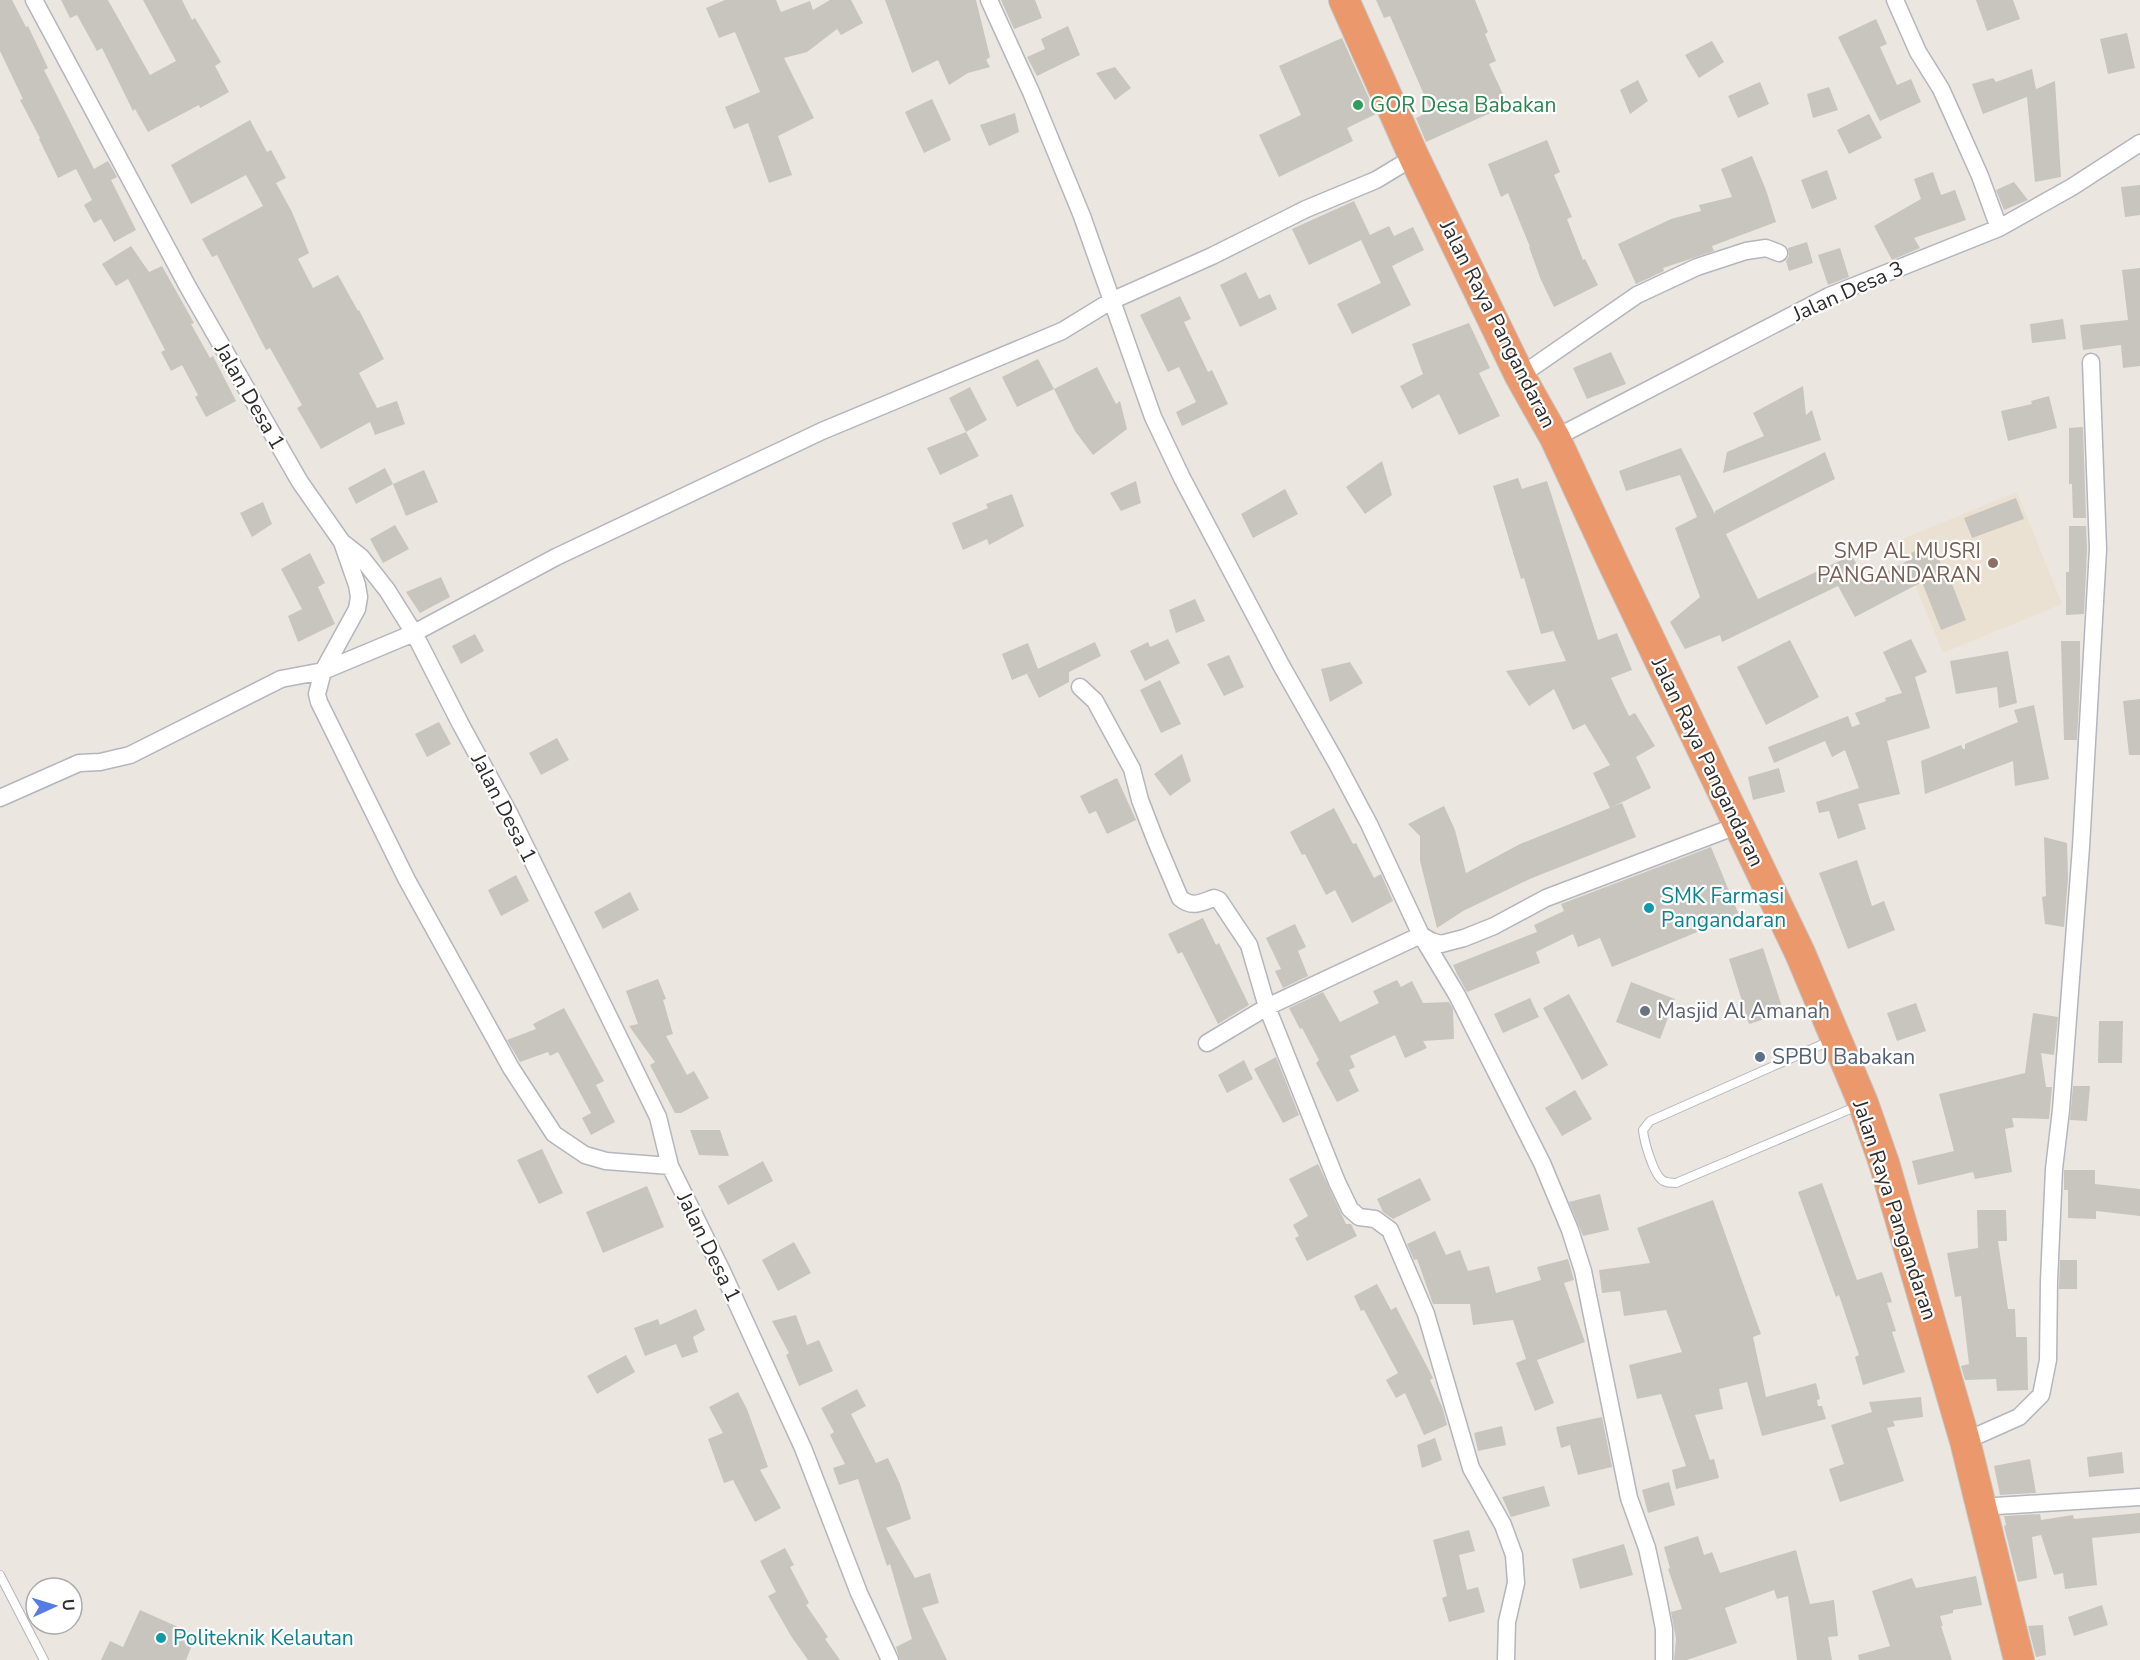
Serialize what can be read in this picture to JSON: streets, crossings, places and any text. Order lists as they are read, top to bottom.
{
  "streets": {
    "highway": ["Jalan Raya Pangandaran"],
    "street": ["Jalan Desa 3", "Jalan Desa 1"]
  },
  "crossings": [
    ["Jalan Desa 3", "Jalan Raya Pangandaran"]
  ],
  "places": [
    "GOR Desa Babakan",
    "SMP AL MUSRI PANGANDARAN",
    "SMK Farmasi Pangandaran",
    "Masjid Al Amanah",
    "SPBU Babakan",
    "Politeknik Kelautan"
  ],
  "north": "right"
}
